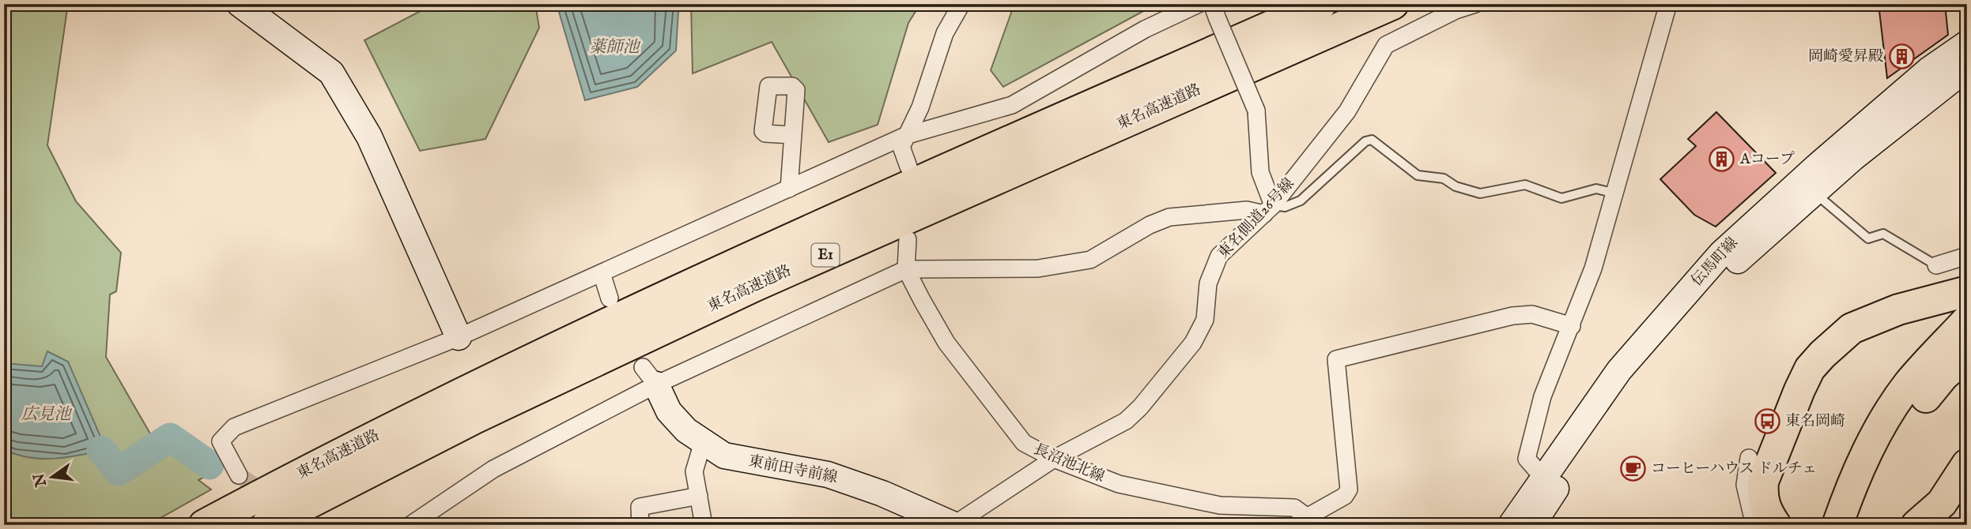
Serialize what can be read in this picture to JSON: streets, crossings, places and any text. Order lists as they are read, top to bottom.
{
  "streets": {
    "highway": ["東名高速道路", "E1"],
    "street": [
      "東名側道26号線",
      "伝馬町線",
      "長沼池北線",
      "東前田寺前線"
    ]
  },
  "crossings": [
    ["東名側道26号線", "長沼池北線"],
    ["東名側道26号線", "東前田寺前線"]
  ],
  "water": ["薬師池", "広見池"],
  "places": {
    "building": ["岡崎愛昇殿", "Aコープ"],
    "bus stop": ["東名岡崎"],
    "cafe": ["コーヒーハウス ドルチェ"]
  },
  "north": "left"
}
